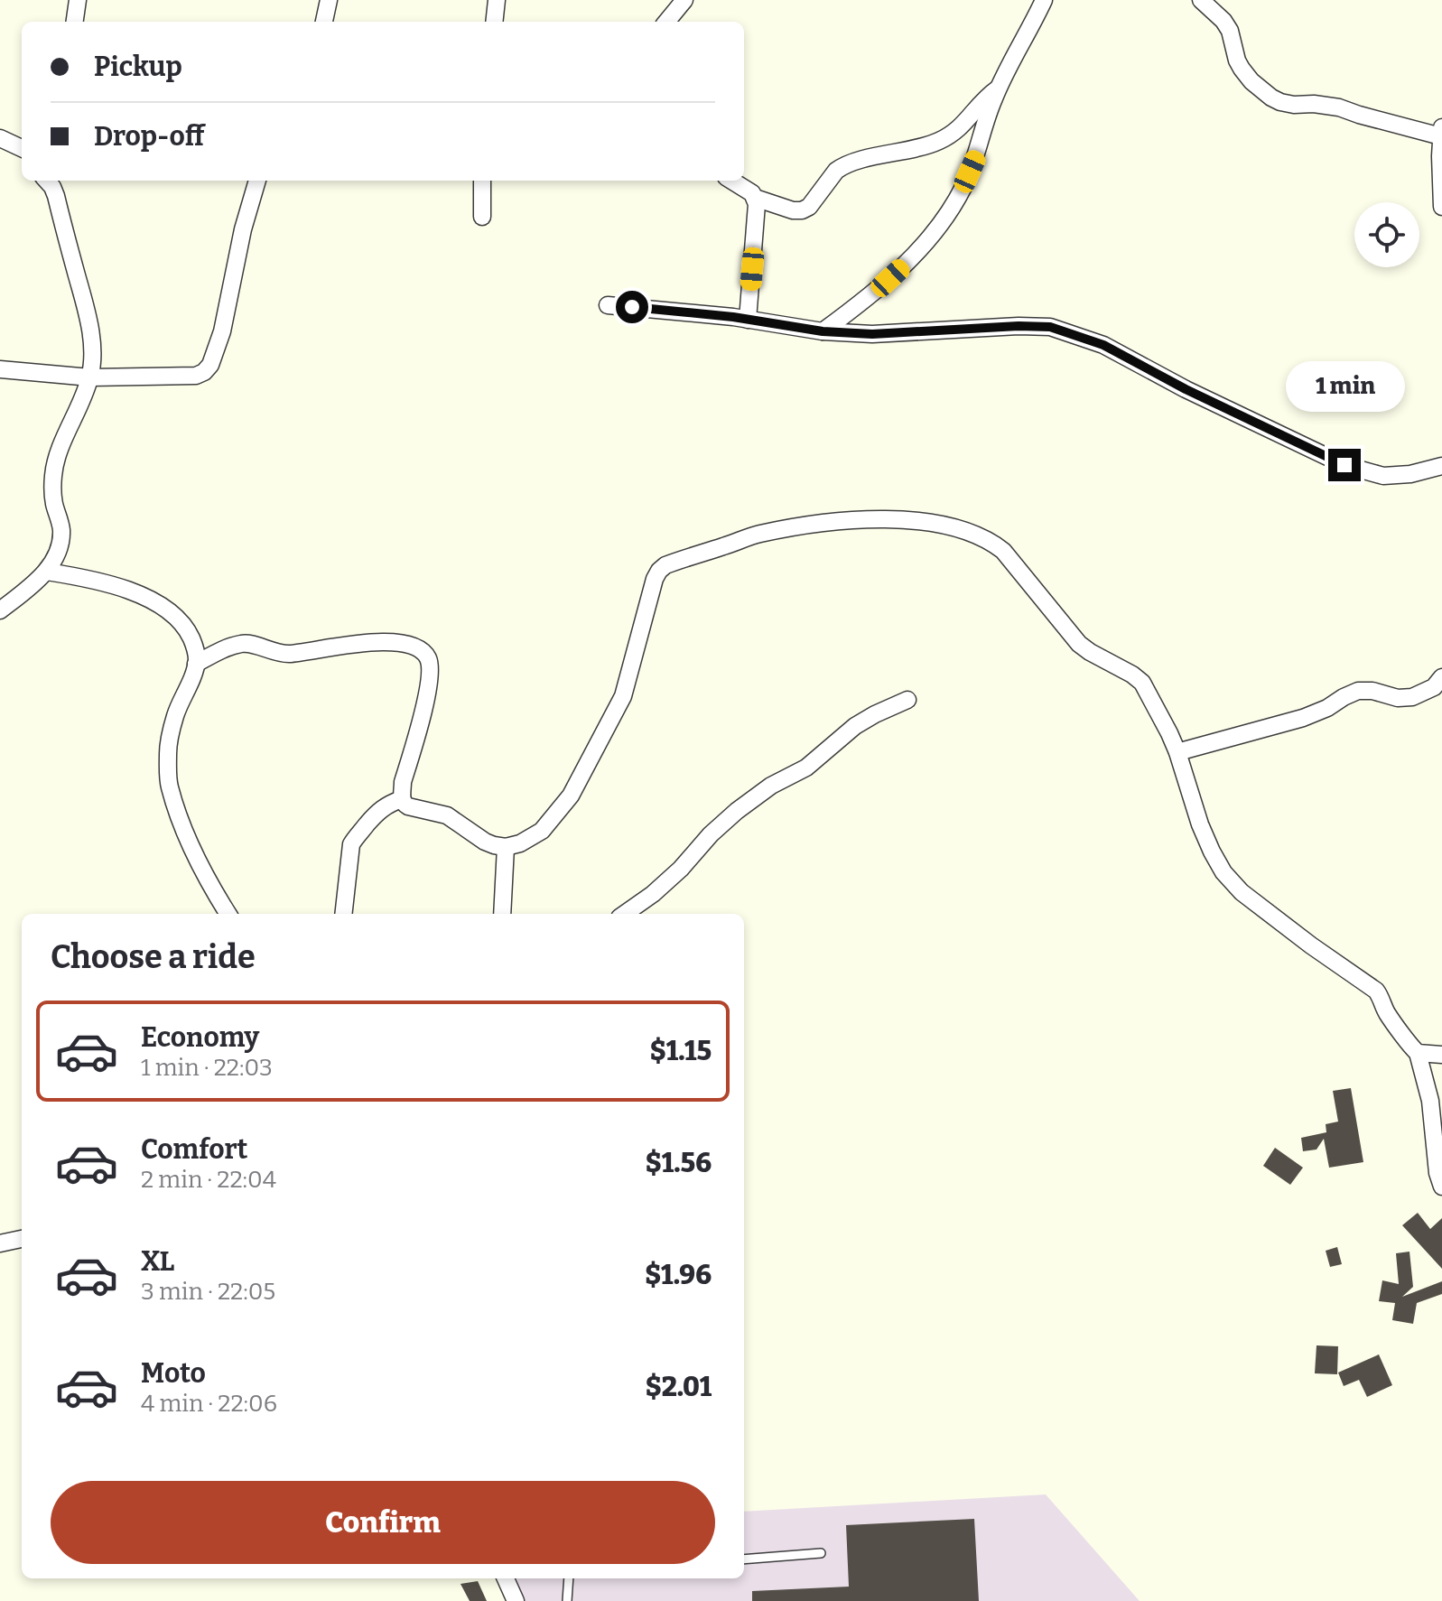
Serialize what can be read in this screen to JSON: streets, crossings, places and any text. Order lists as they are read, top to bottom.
{
  "page": {
    "banner": ["Pickup", "Drop-off"],
    "bubble": "1 min",
    "heading": "Choose a ride",
    "list": [
      {
        "name": "Economy",
        "note": "1 min · 22:03",
        "value": "$1.15"
      },
      {
        "name": "Comfort",
        "note": "2 min · 22:04",
        "value": "$1.56"
      },
      {
        "name": "XL",
        "note": "3 min · 22:05",
        "value": "$1.96"
      },
      {
        "name": "Moto",
        "note": "4 min · 22:06",
        "value": "$2.01"
      }
    ],
    "buttons": "Confirm"
  }
}
